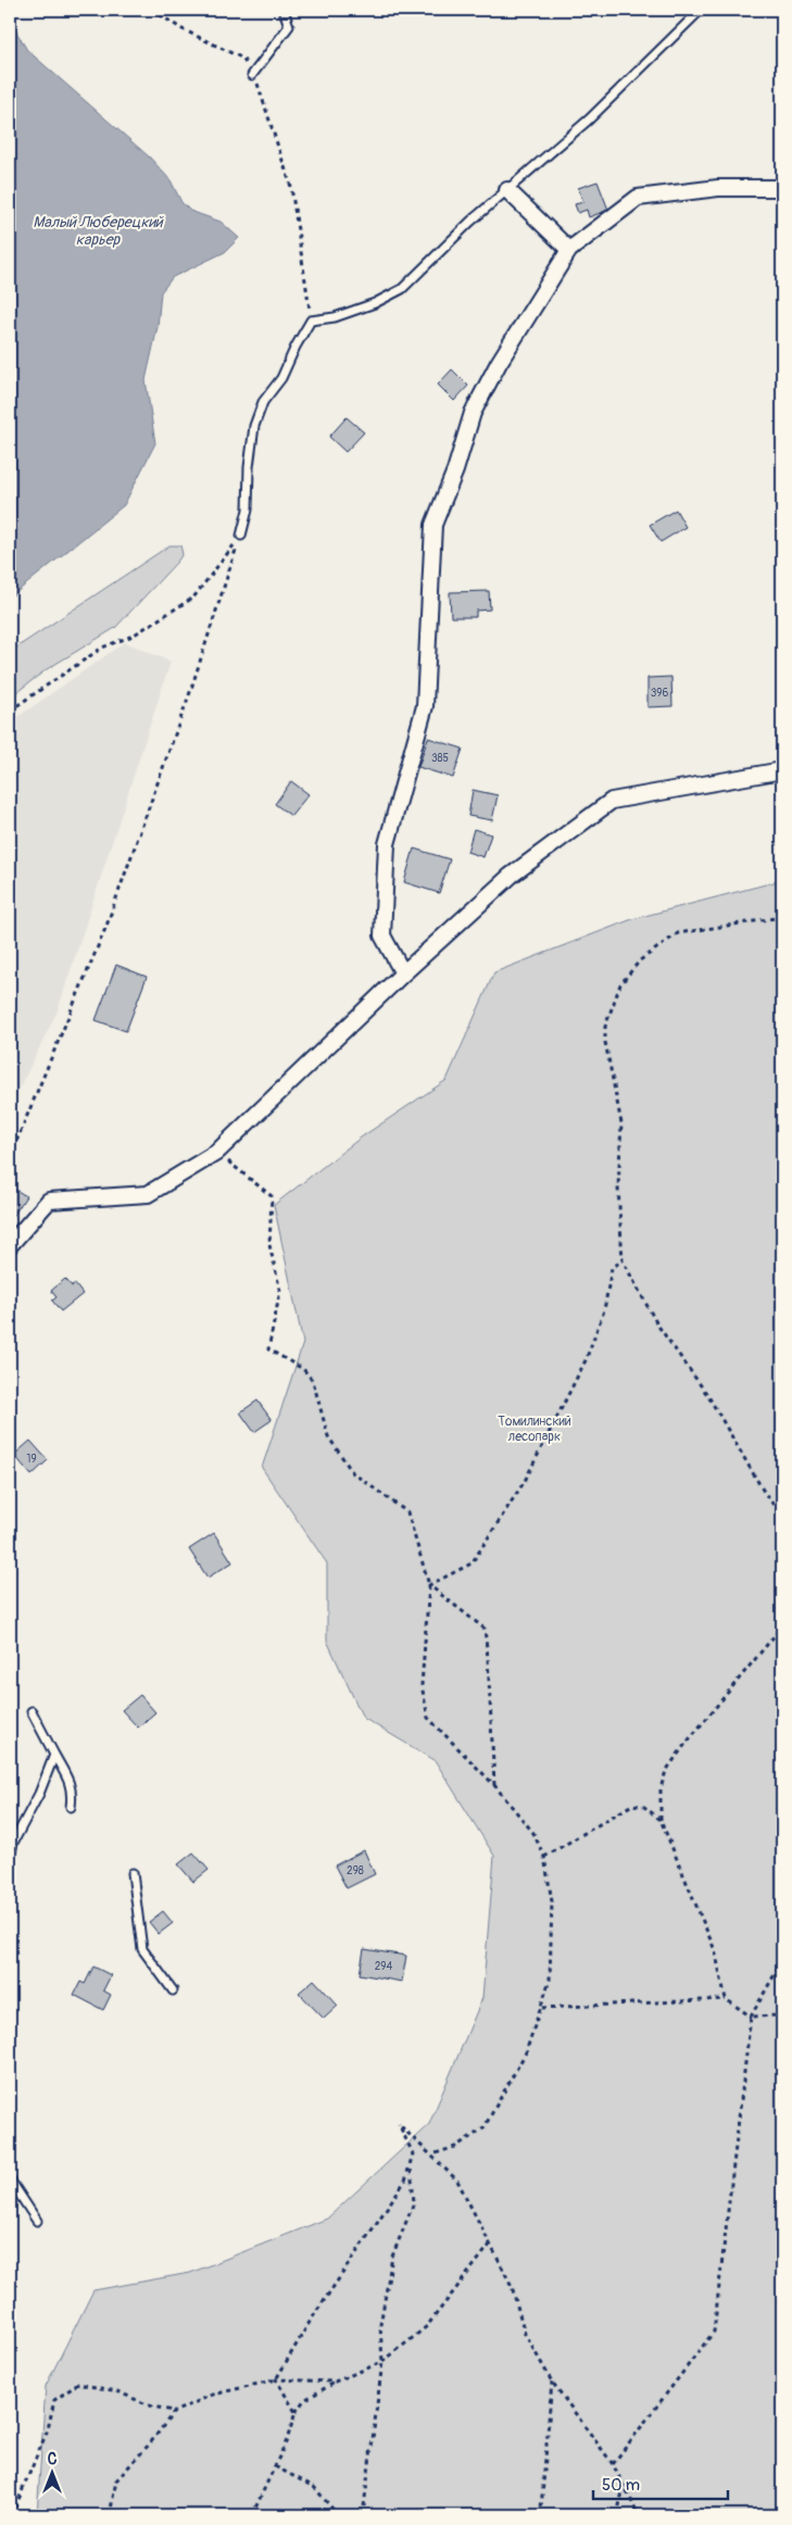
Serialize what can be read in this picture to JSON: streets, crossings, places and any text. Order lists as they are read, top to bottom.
{
  "water": ["Малый Люберецкий карьер"],
  "parks": ["Томилинский лесопарк"],
  "house_numbers": [
    "396",
    "385",
    "19",
    "298",
    "294"
  ],
  "scale_bar": "50 m",
  "north": "top"
}
